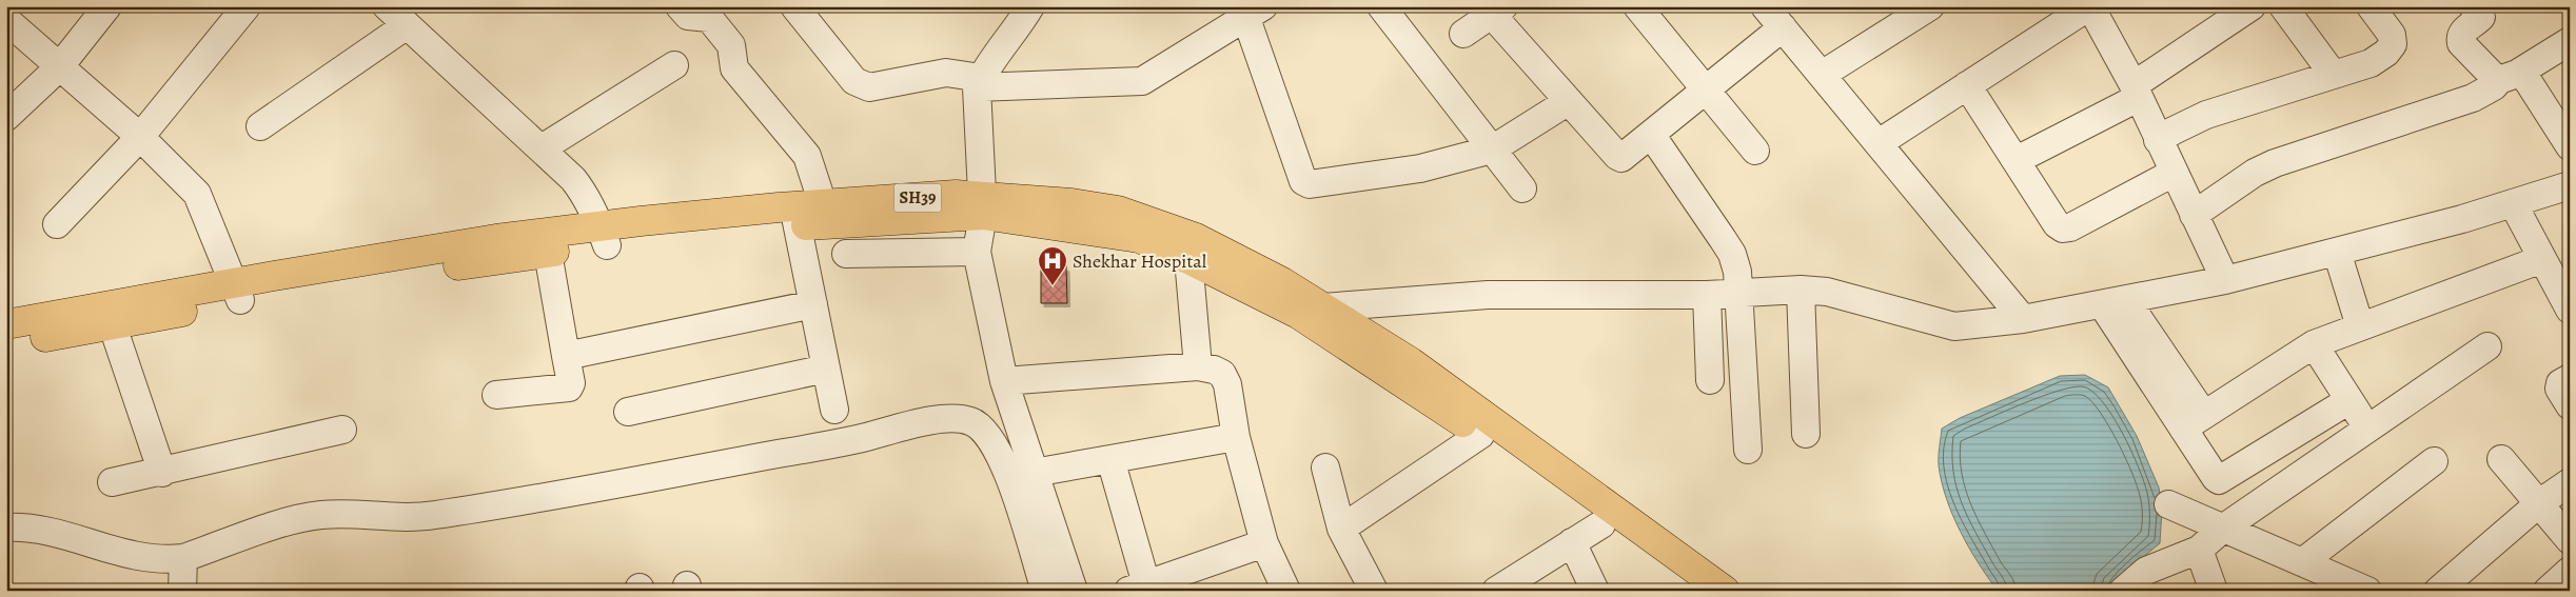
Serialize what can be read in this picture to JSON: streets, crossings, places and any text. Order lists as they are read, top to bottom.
{
  "streets": {
    "main road": ["SH39"]
  },
  "places": {
    "hospital": ["Shekhar Hospital"]
  }
}
